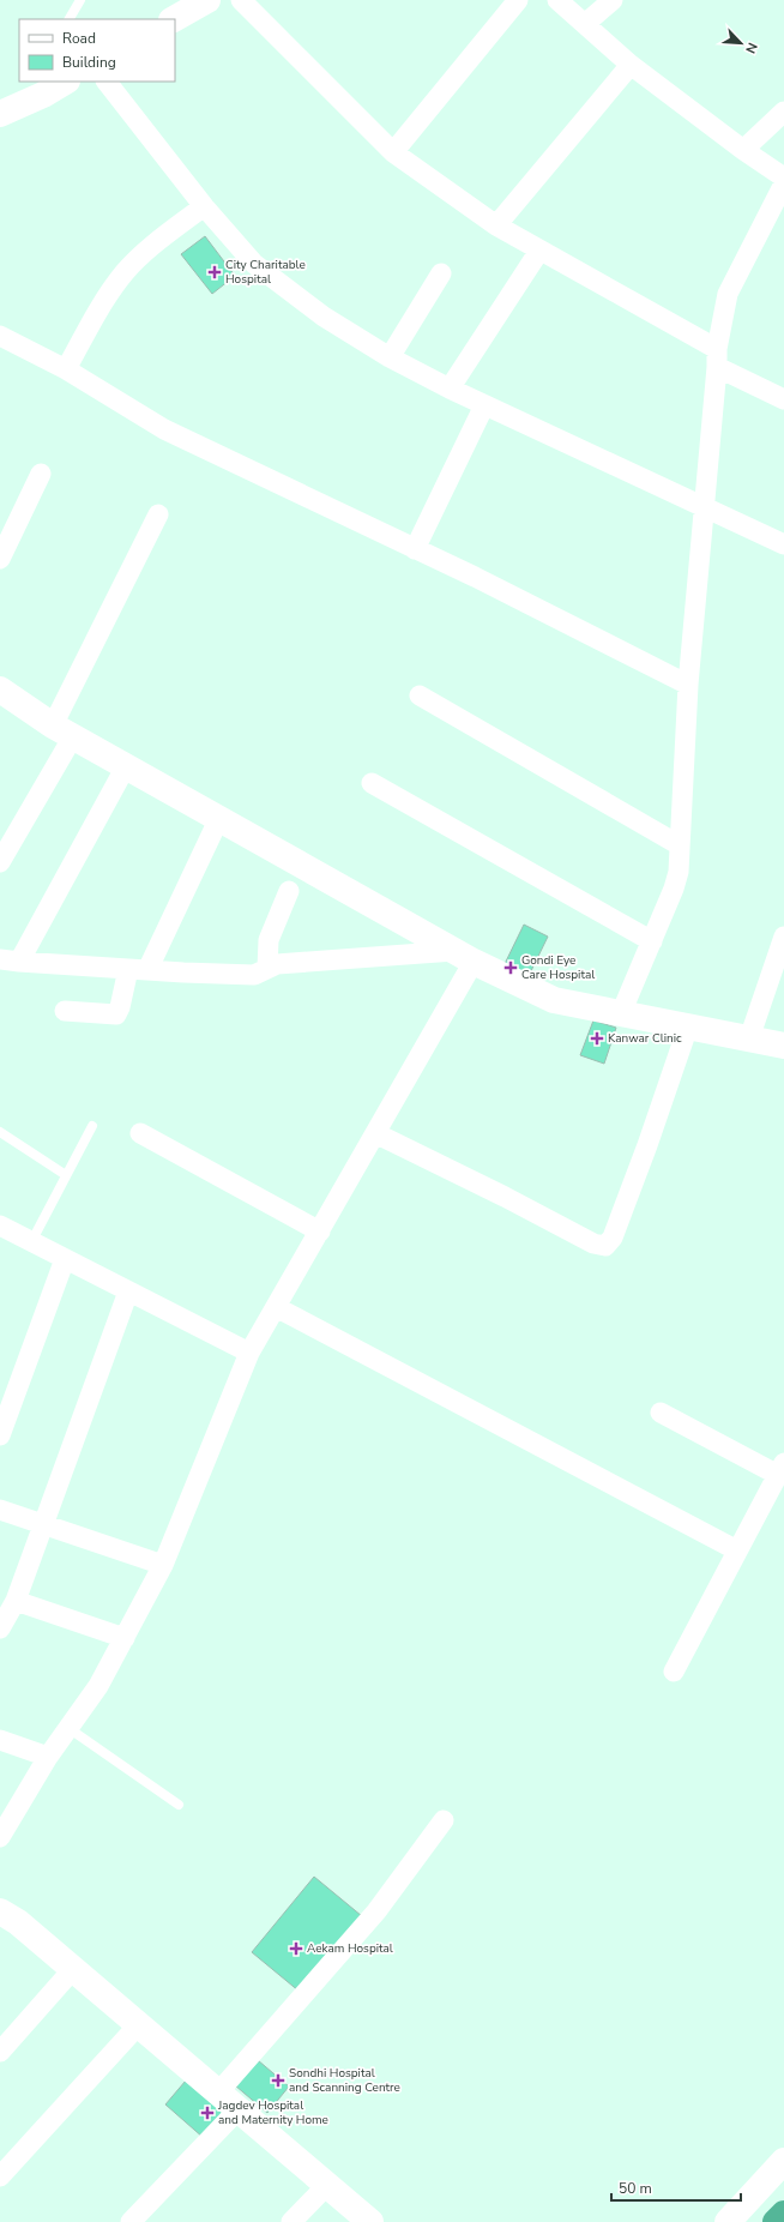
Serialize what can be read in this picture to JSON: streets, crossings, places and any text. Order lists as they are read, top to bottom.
{
  "places": {
    "health": [
      "City Charitable Hospital",
      "Gondi Eye Care Hospital",
      "Kanwar Clinic",
      "Aekam Hospital",
      "Sondhi Hospital and Scanning Centre",
      "Jagdev Hospital and Maternity Home"
    ]
  },
  "legend": ["Road", "Building"],
  "scale_bar": "50 m",
  "north": "bottom right"
}
